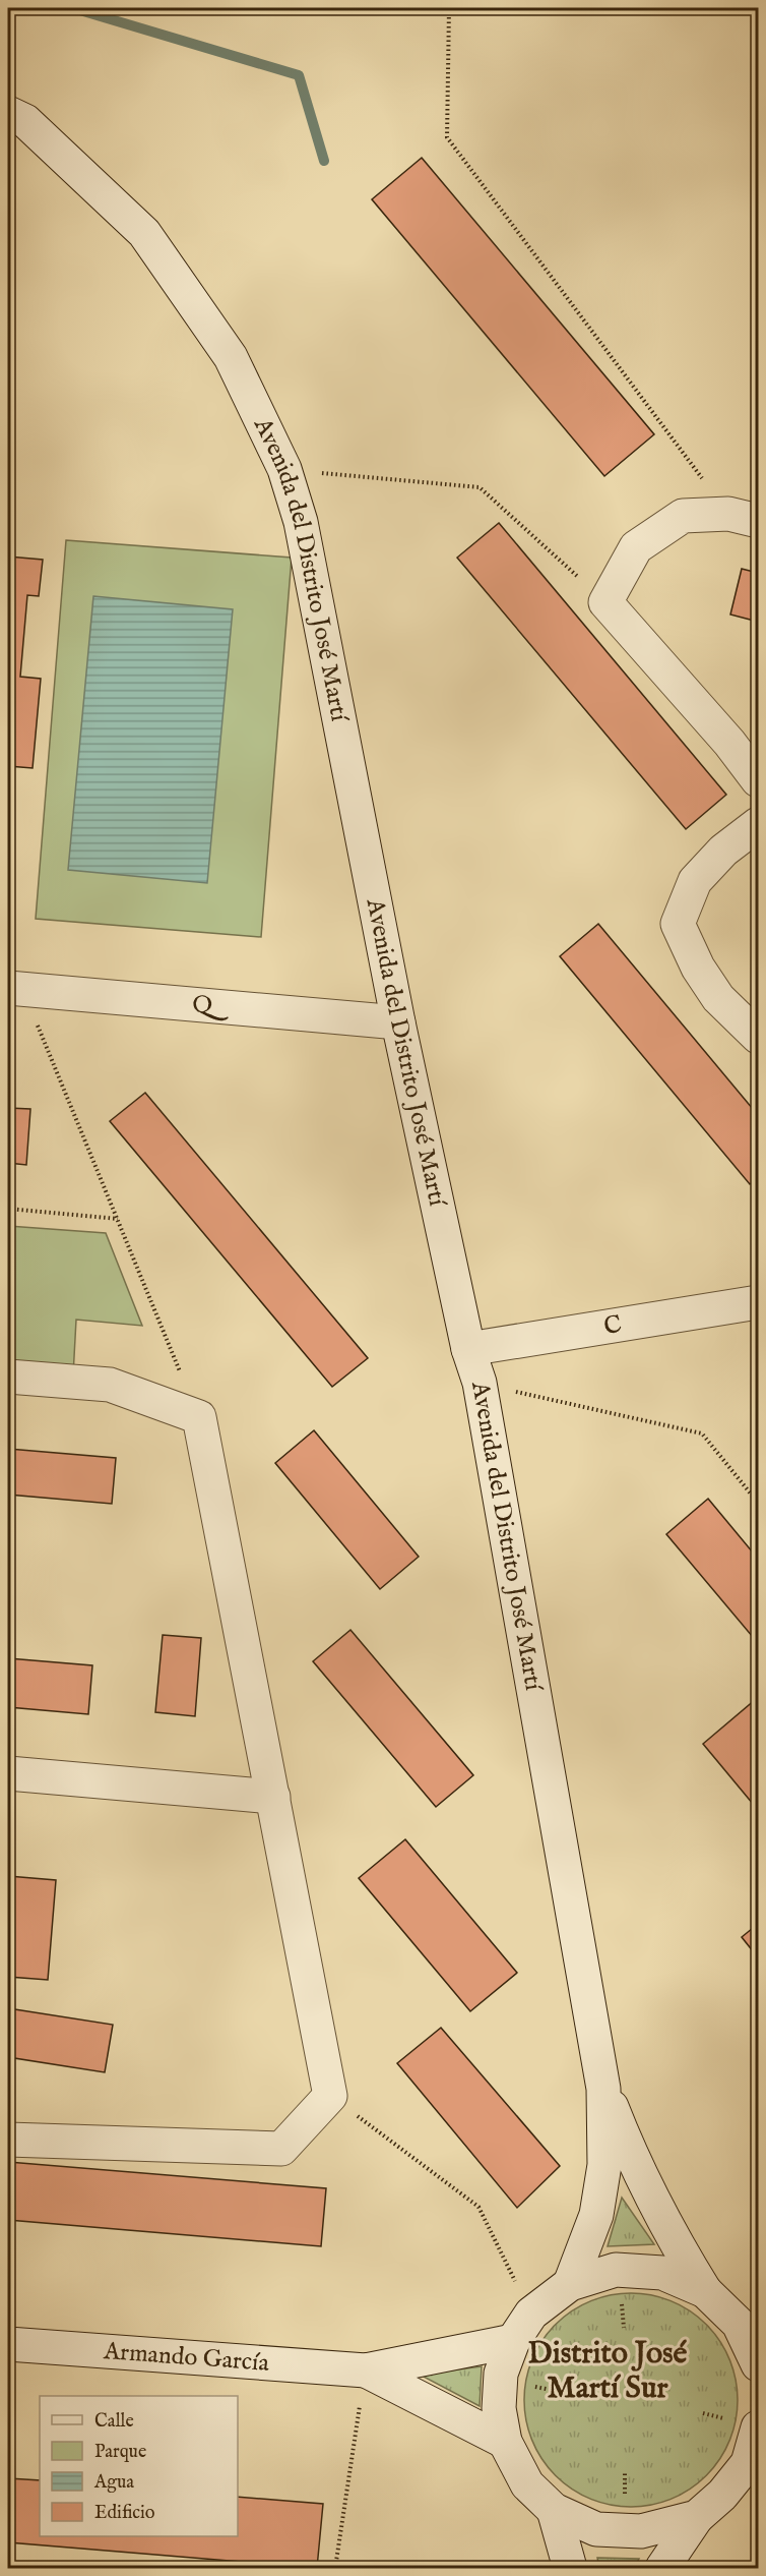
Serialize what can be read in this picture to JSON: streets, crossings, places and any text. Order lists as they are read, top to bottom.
{
  "streets": {
    "main road": [
      "Avenida del Distrito José Martí",
      "Q",
      "C",
      "Armando García"
    ]
  },
  "crossings": [
    ["Avenida del Distrito José Martí", "Q"],
    ["Avenida del Distrito José Martí", "C"]
  ],
  "districts": ["Distrito José Martí Sur"],
  "legend": [
    "Calle",
    "Parque",
    "Agua",
    "Edificio"
  ]
}
